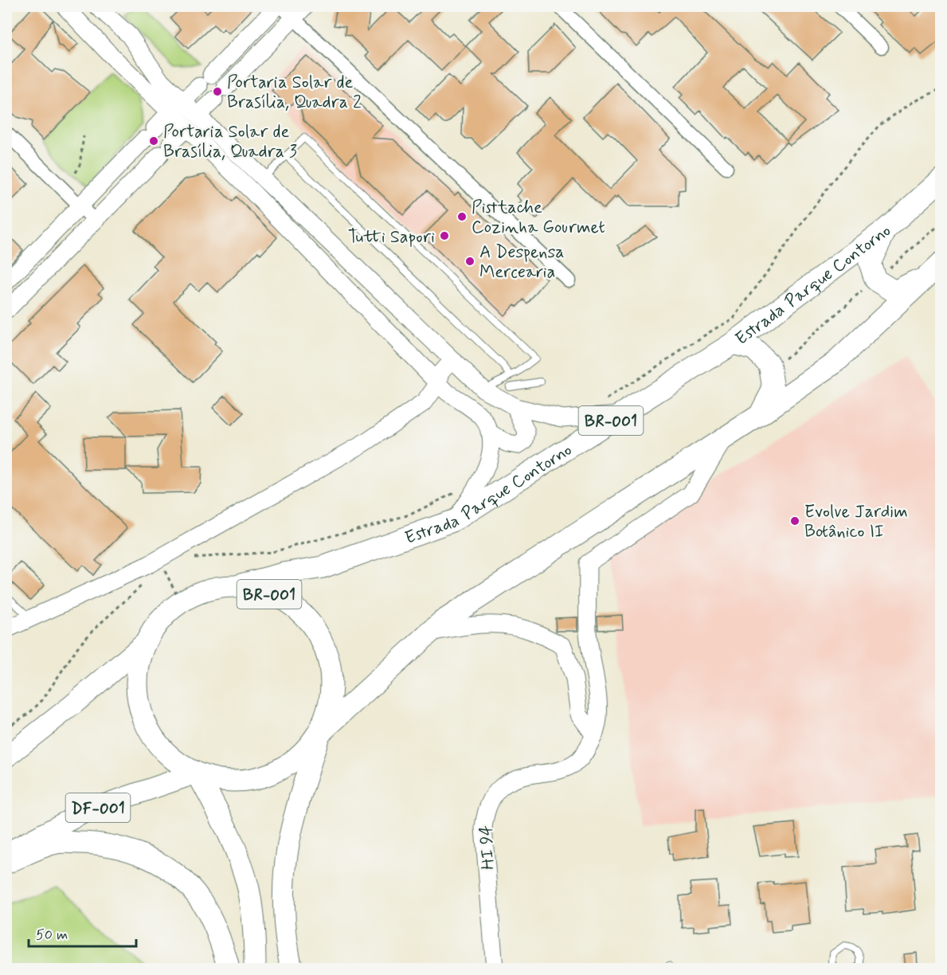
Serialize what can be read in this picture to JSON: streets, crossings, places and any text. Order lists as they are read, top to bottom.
{
  "streets": {
    "highway": ["Estrada Parque Contorno", "BR-001"],
    "main road": ["DF-001"],
    "street": ["HI 94"]
  },
  "crossings": [
    ["Estrada Parque Contorno", "BR-001"],
    ["BR-001", "DF-001"]
  ],
  "places": [
    "Portaria Solar de Brasília, Quadra 2",
    "Portaria Solar de Brasília, Quadra 3",
    "Pisttache Cozinha Gourmet",
    "Tutti Sapori",
    "A Despensa Mercearia",
    "Evolve Jardim Botânico II"
  ],
  "scale_bar": "50 m"
}
